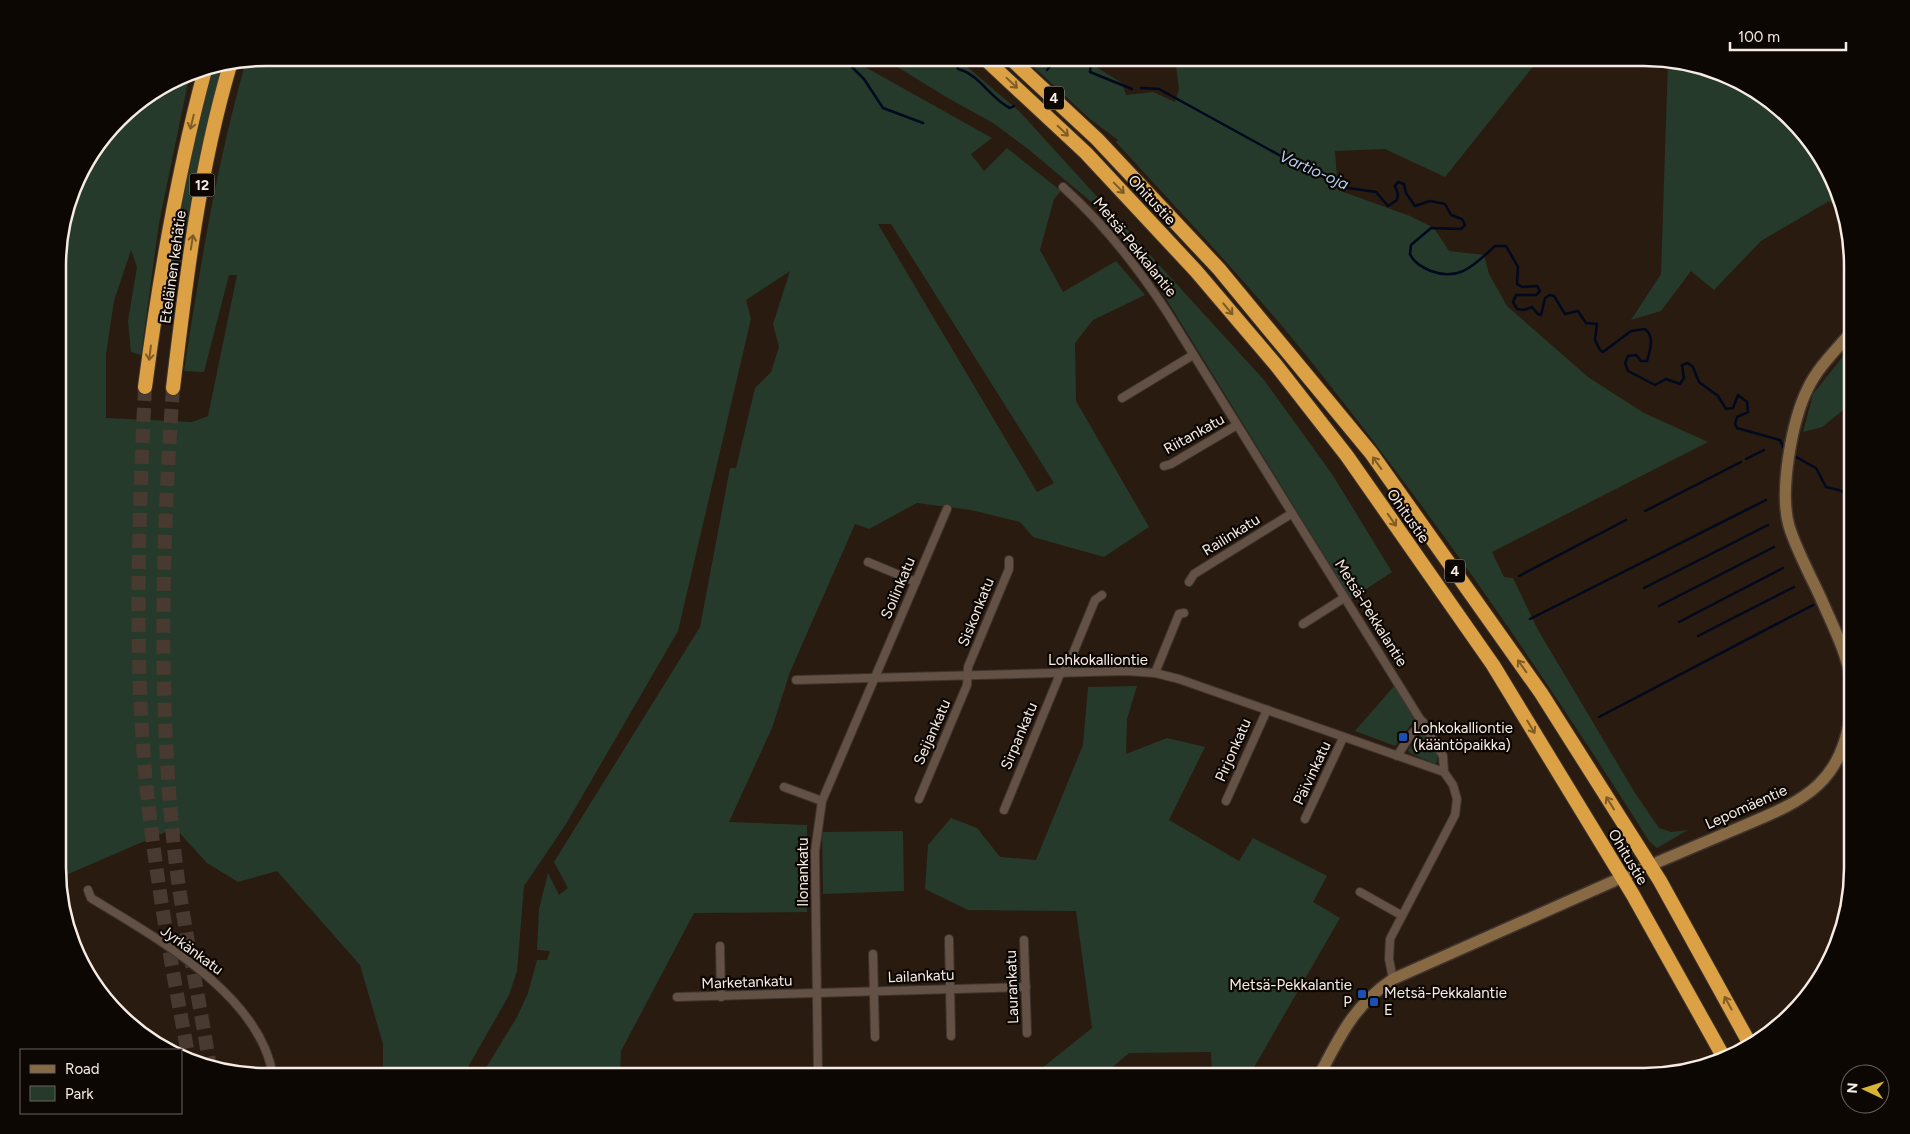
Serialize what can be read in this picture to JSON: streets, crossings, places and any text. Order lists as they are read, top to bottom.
{
  "streets": {
    "highway": [
      "4",
      "12",
      "Ohitustie",
      "Eteläinen kehätie"
    ],
    "street": [
      "Metsä-Pekkalantie",
      "Riitankatu",
      "Railinkatu",
      "Soilinkatu",
      "Siskonkatu",
      "Lohkokalliontie",
      "Seijankatu",
      "Sirpankatu",
      "Pirjonkatu",
      "Päivinkatu",
      "Lepomäentie",
      "Ilonankatu",
      "Jyrkänkatu",
      "Lailankatu",
      "Marketankatu",
      "Laurankatu"
    ]
  },
  "crossings": [
    ["Metsä-Pekkalantie", "Riitankatu"],
    ["Metsä-Pekkalantie", "Railinkatu"],
    ["Metsä-Pekkalantie", "Lohkokalliontie"],
    ["Soilinkatu", "Lohkokalliontie"],
    ["Soilinkatu", "Ilonankatu"],
    ["Siskonkatu", "Lohkokalliontie"],
    ["Siskonkatu", "Seijankatu"],
    ["Lohkokalliontie", "Seijankatu"],
    ["Lohkokalliontie", "Sirpankatu"],
    ["Lohkokalliontie", "Pirjonkatu"],
    ["Lohkokalliontie", "Päivinkatu"],
    ["Lohkokalliontie", "Ilonankatu"],
    ["Ilonankatu", "Lailankatu"],
    ["Ilonankatu", "Marketankatu"],
    ["Lailankatu", "Marketankatu"],
    ["Lailankatu", "Laurankatu"]
  ],
  "water": ["Vartio-oja"],
  "places": {
    "transit": ["Lohkokalliontie (kääntöpaikka)", "Metsä-Pekkalantie P", "Metsä-Pekkalantie E"]
  },
  "legend": ["Road", "Park"],
  "scale_bar": "100 m",
  "north": "left"
}
